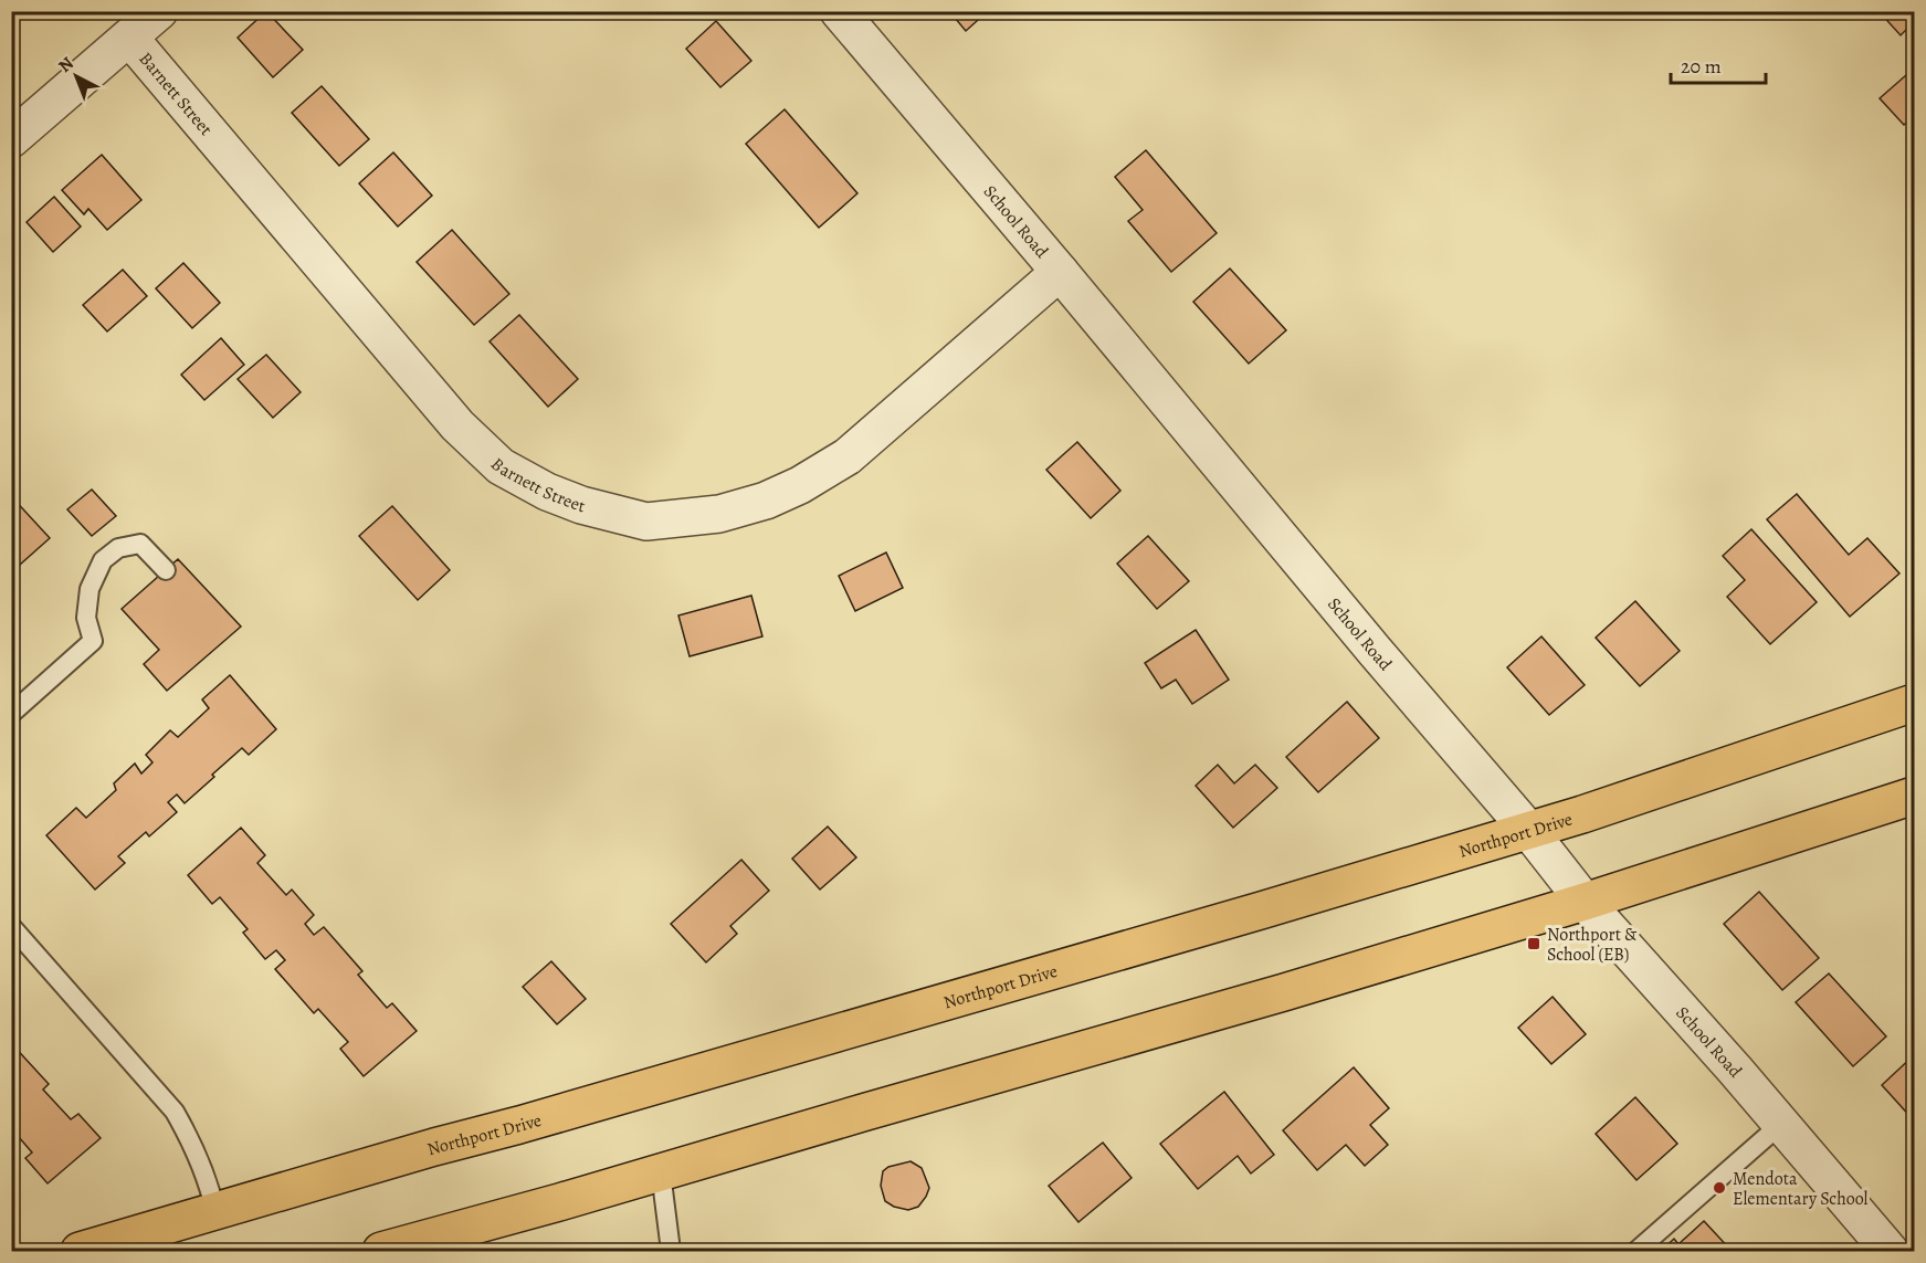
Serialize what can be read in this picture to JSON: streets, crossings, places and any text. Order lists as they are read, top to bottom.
{
  "streets": {
    "main road": ["Northport Drive"],
    "street": ["Barnett Street", "School Road"]
  },
  "crossings": [
    ["Barnett Street", "School Road"],
    ["School Road", "Northport Drive"]
  ],
  "places": {
    "transit": ["Northport & School (EB)"],
    "other": ["Mendota Elementary School"]
  },
  "scale_bar": "20 m",
  "north": "top left"
}
